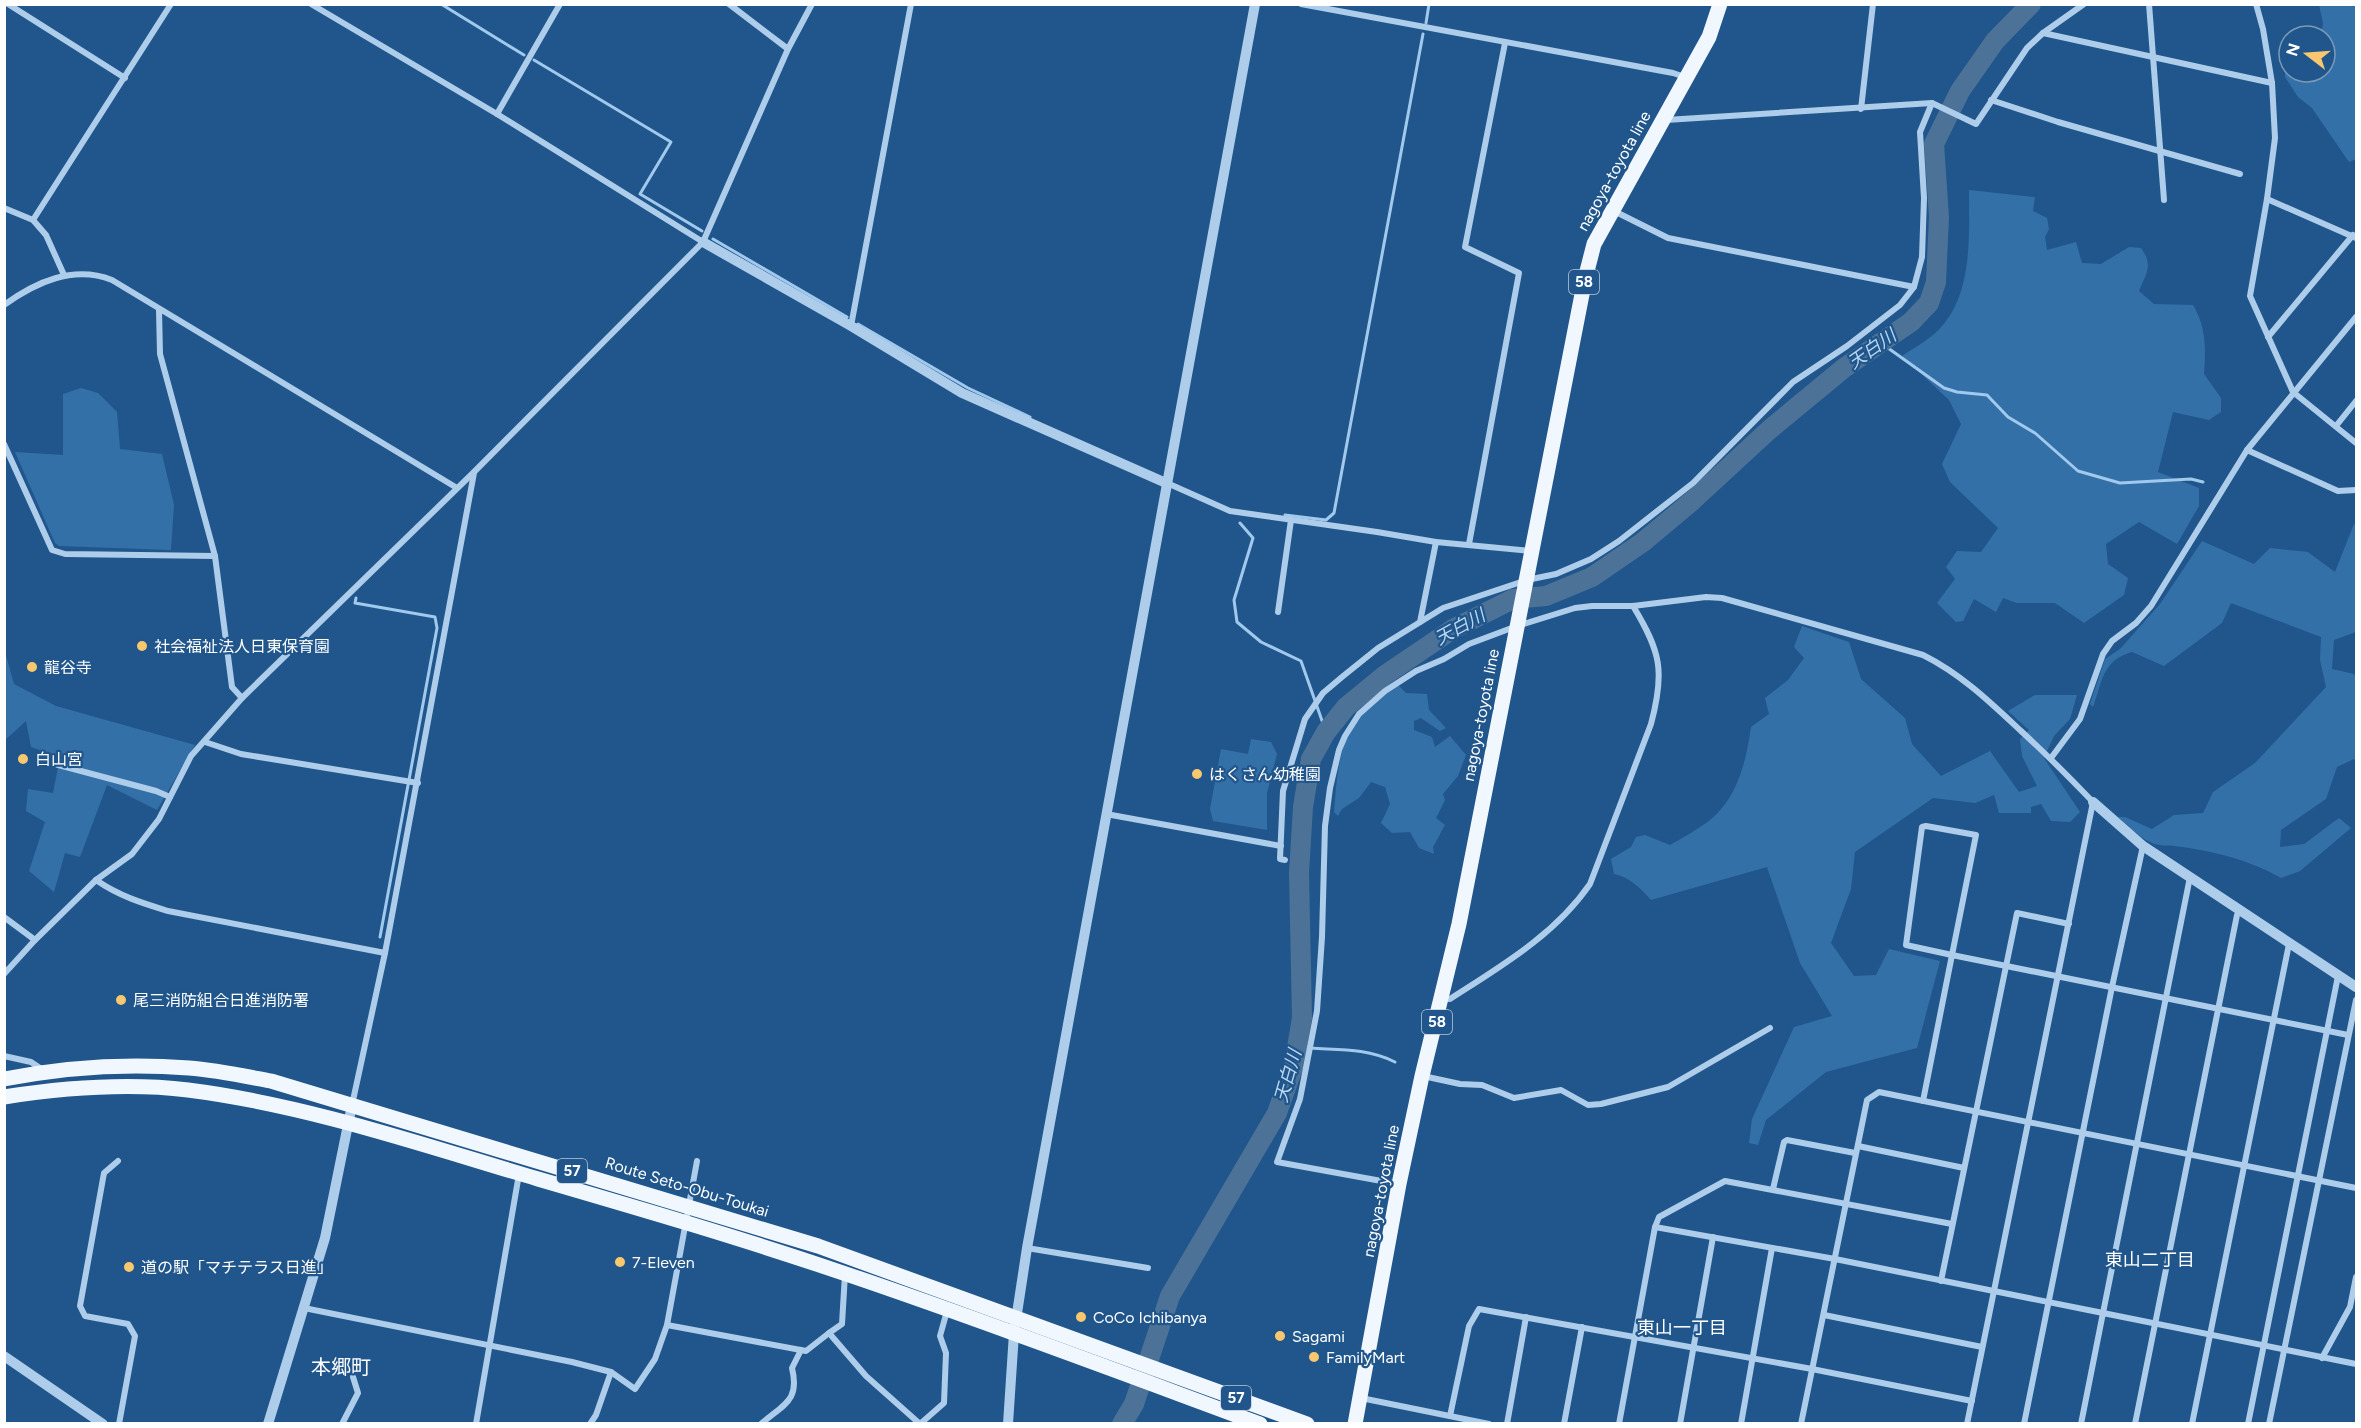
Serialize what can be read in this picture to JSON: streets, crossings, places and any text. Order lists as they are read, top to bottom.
{
  "streets": {
    "main road": [
      "nagoya-toyota line",
      "58",
      "57",
      "Route Seto-Obu-Toukai"
    ]
  },
  "districts": ["東山二丁目", "東山一丁目", "本郷町"],
  "water": ["天白川"],
  "places": [
    "社会福祉法人日東保育園",
    "龍谷寺",
    "白山宮",
    "はくさん幼稚園",
    "尾三消防組合日進消防署",
    "7-Eleven",
    "道の駅「マチテラス日進」",
    "CoCo Ichibanya",
    "Sagami",
    "FamilyMart"
  ],
  "north": "left"
}
